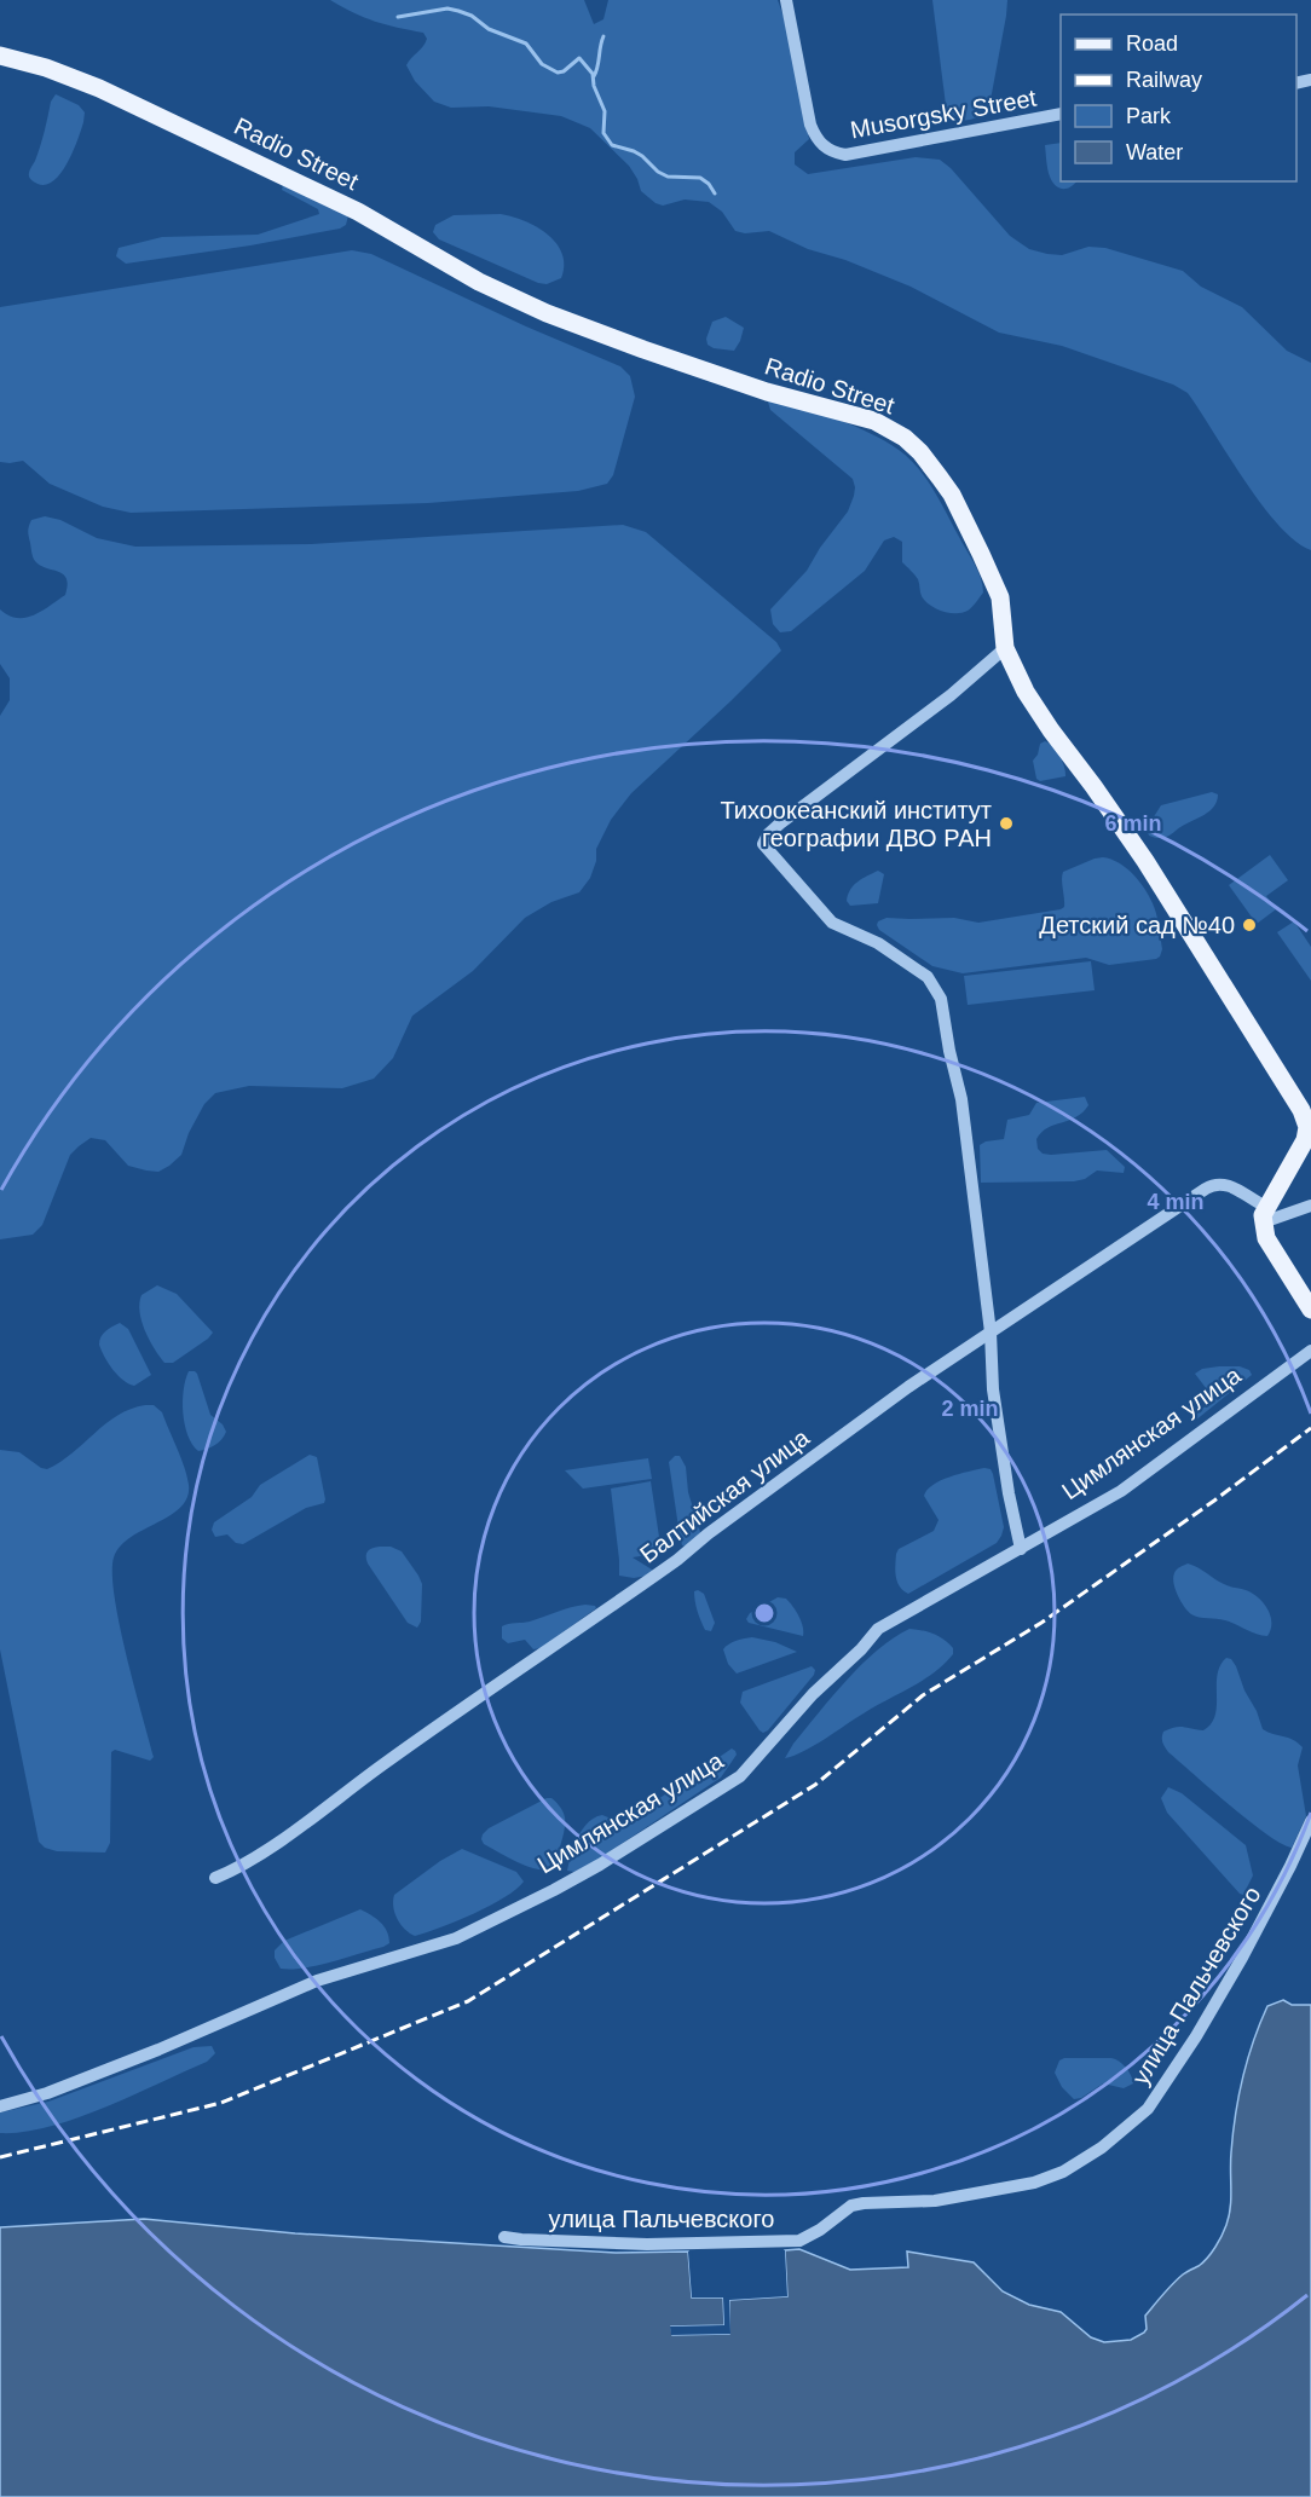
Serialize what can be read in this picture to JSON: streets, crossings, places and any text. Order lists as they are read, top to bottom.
{
  "streets": {
    "main road": ["Radio Street"],
    "street": [
      "Musorgsky Street",
      "Цимлянская улица",
      "Балтийская улица",
      "улица Пальчевского"
    ]
  },
  "crossings": [
    ["Radio Street", "Балтийская улица"]
  ],
  "places": ["Тихоокеанский институт географии ДВО РАН", "Детский сад №40"],
  "legend": [
    "Road",
    "Railway",
    "Park",
    "Water"
  ],
  "rings": ["6 min", "4 min", "2 min"]
}
